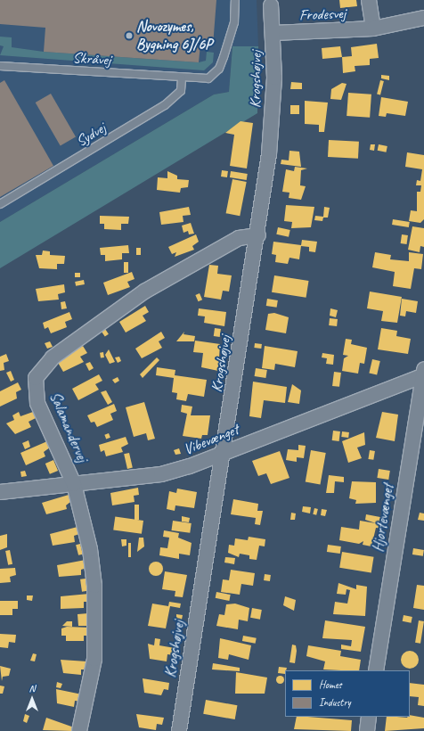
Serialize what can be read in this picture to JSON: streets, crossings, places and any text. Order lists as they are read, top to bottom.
{
  "streets": {
    "street": [
      "Frodesvej",
      "Krogshøjvej",
      "Salamandervej",
      "Vibevænget",
      "Hjortevænget"
    ],
    "lane": ["Skråvej", "Sydvej"]
  },
  "crossings": [
    ["Frodesvej", "Krogshøjvej"],
    ["Skråvej", "Sydvej"],
    ["Krogshøjvej", "Salamandervej"],
    ["Krogshøjvej", "Vibevænget"],
    ["Salamandervej", "Vibevænget"],
    ["Vibevænget", "Hjortevænget"]
  ],
  "places": ["Novozymes, Bygning 6J/6P"],
  "legend": ["Homes", "Industry"],
  "north": "top"
}
